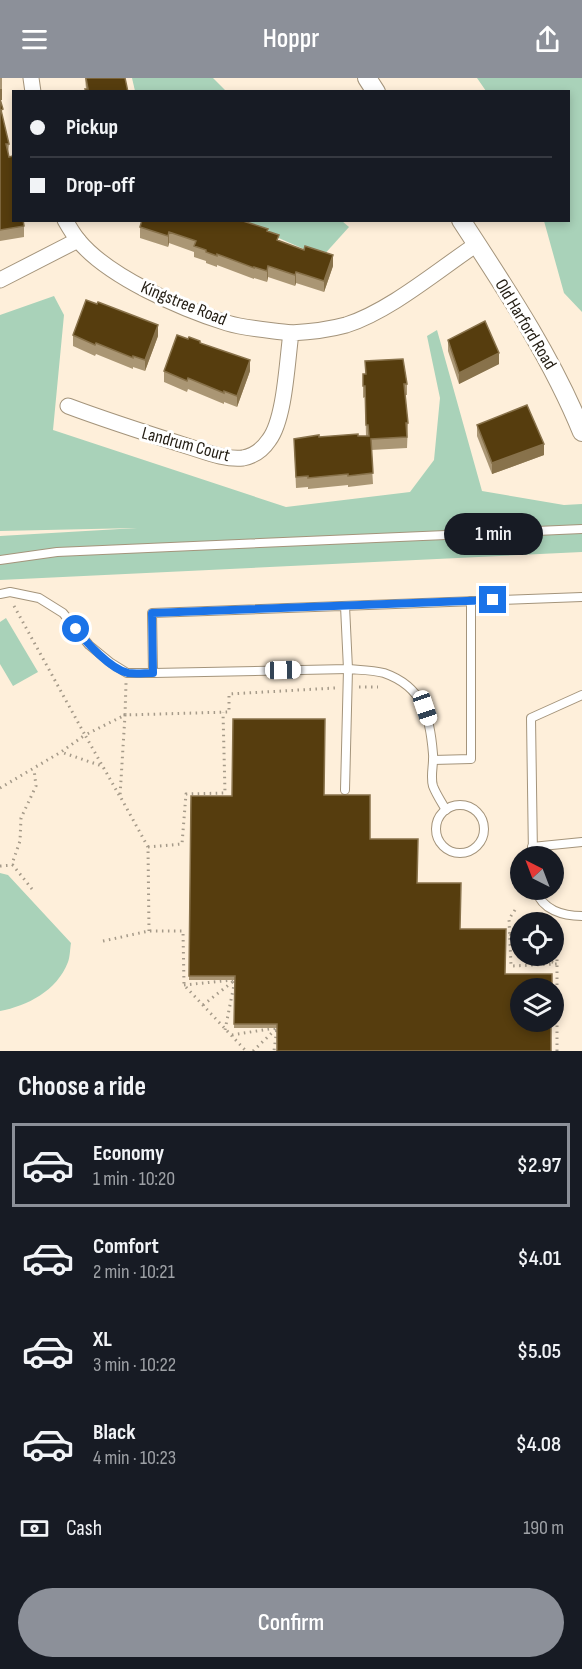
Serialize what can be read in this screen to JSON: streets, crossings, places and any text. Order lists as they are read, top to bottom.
{
  "streets": {
    "street": ["Kingstree Road", "Old Harford Road", "Landrum Court"]
  },
  "crossings": [
    ["Kingstree Road", "Landrum Court"]
  ],
  "north": "top left",
  "page": {
    "header": "Hoppr",
    "banner": ["Pickup", "Drop-off"],
    "bubble": "1 min",
    "heading": "Choose a ride",
    "list": [
      {
        "name": "Economy",
        "note": "1 min · 10:20",
        "value": "$2.97"
      },
      {
        "name": "Comfort",
        "note": "2 min · 10:21",
        "value": "$4.01"
      },
      {
        "name": "XL",
        "note": "3 min · 10:22",
        "value": "$5.05"
      },
      {
        "name": "Black",
        "note": "4 min · 10:23",
        "value": "$4.08"
      }
    ],
    "pay": ["Cash", "190 m"],
    "buttons": "Confirm"
  }
}
